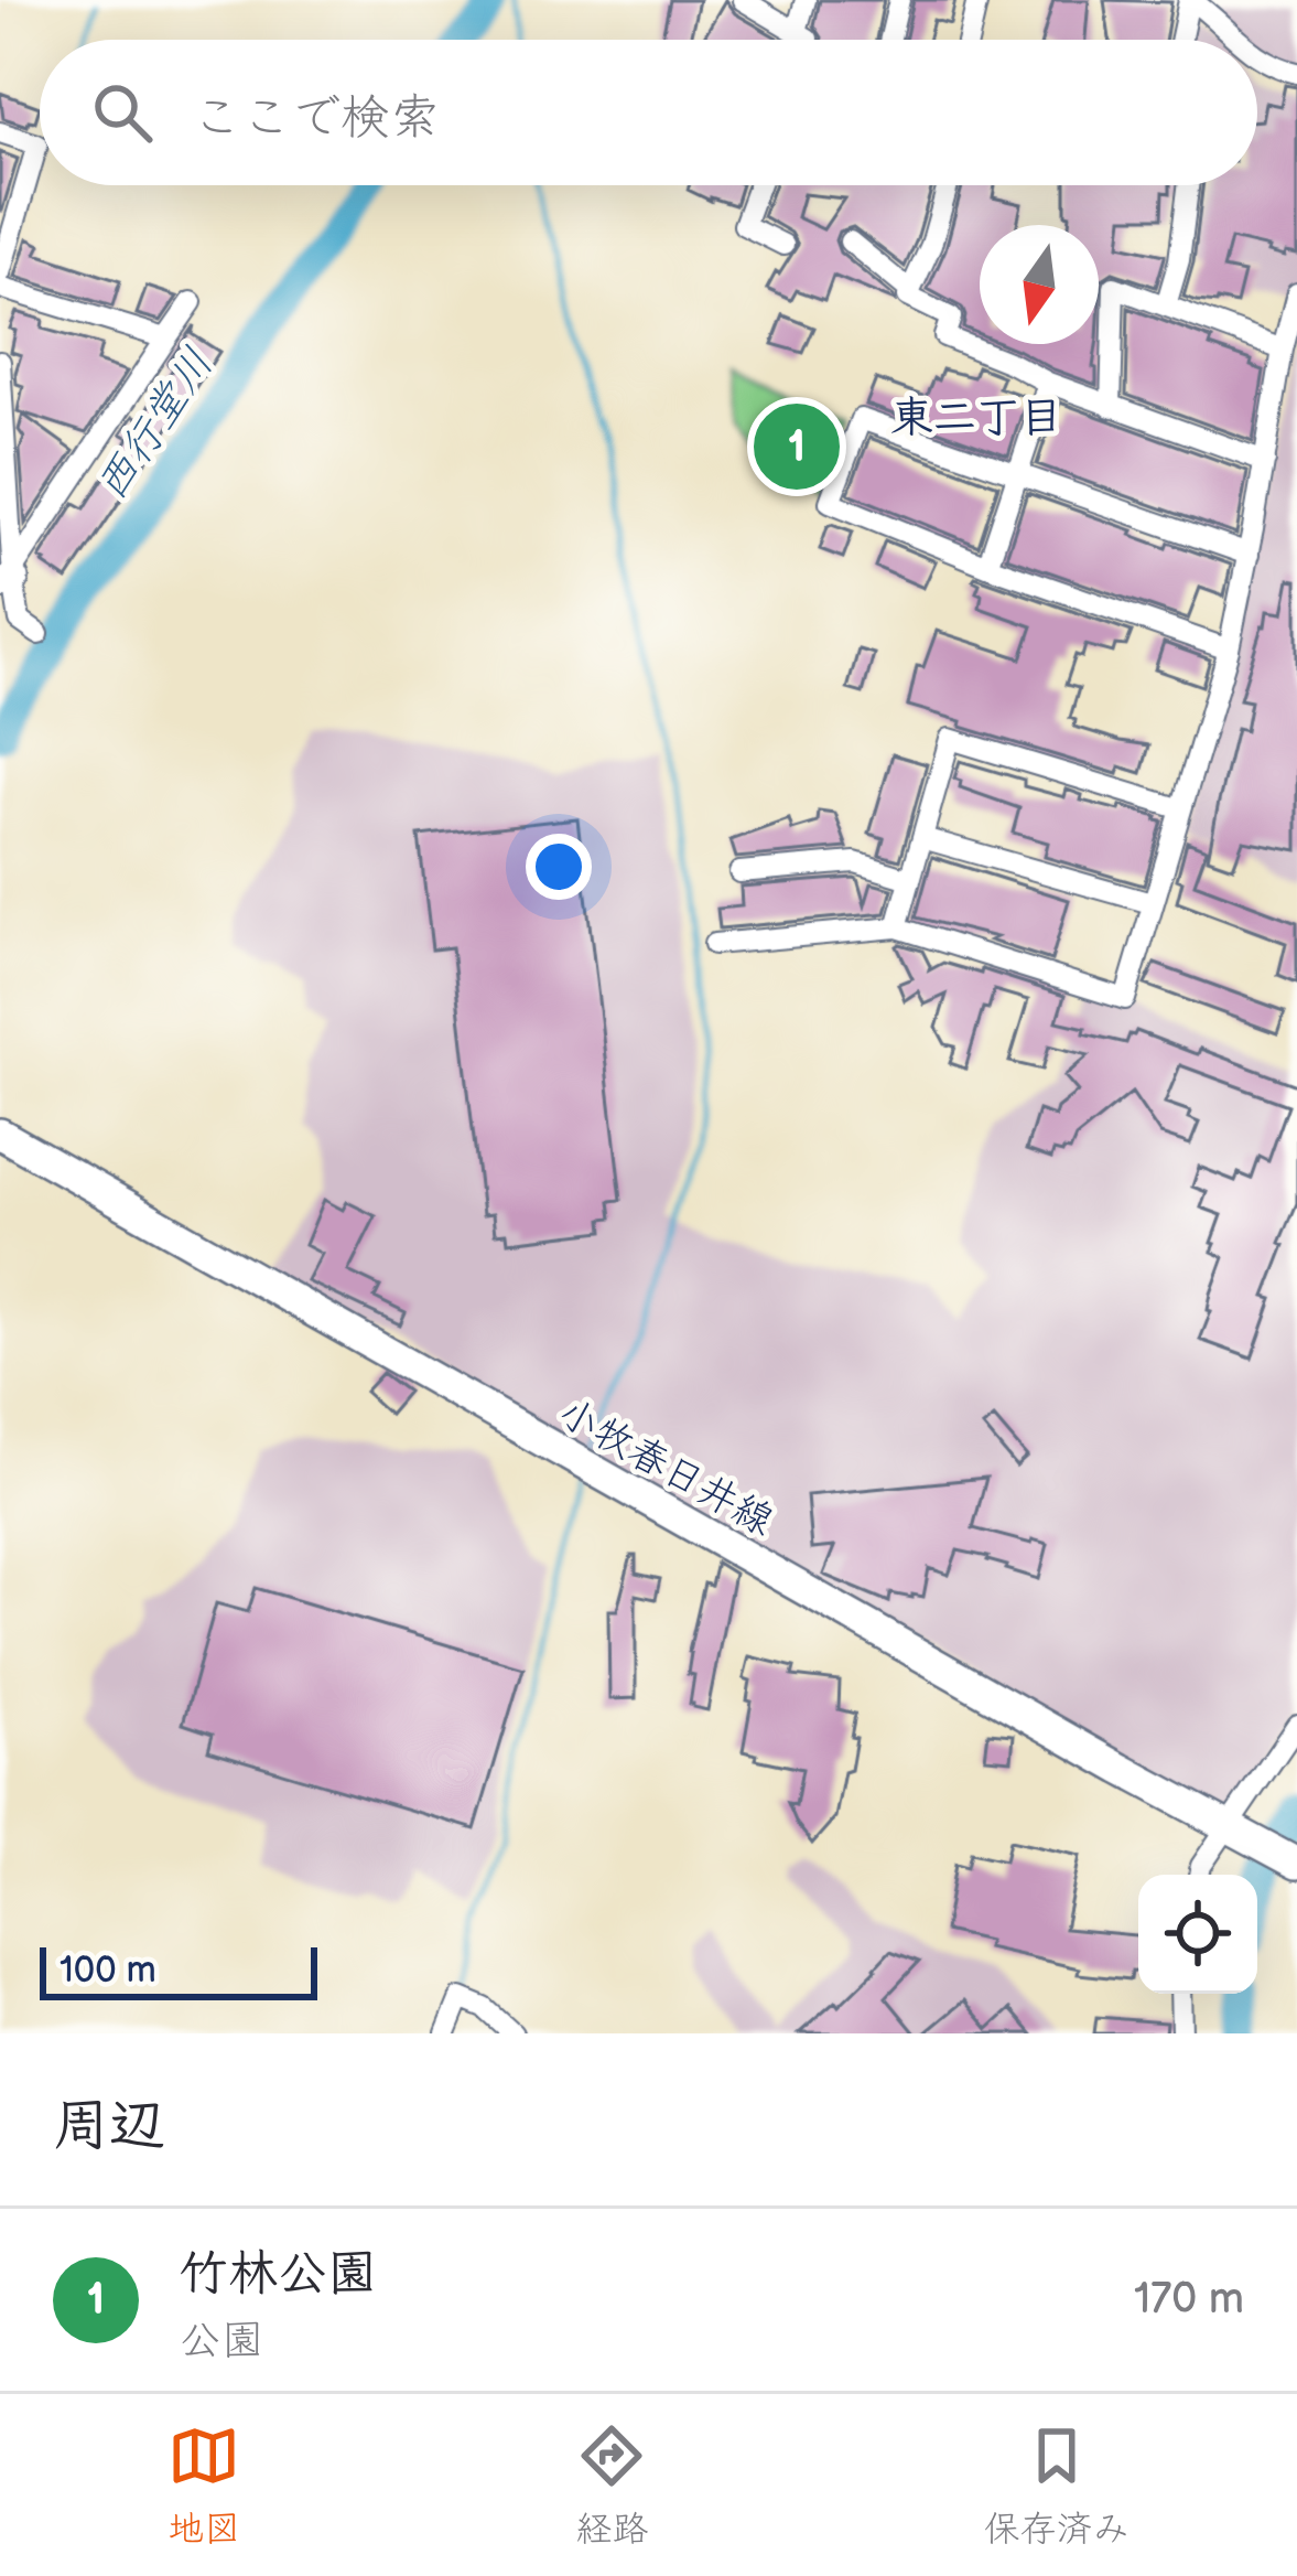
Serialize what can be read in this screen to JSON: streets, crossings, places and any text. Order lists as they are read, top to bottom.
{
  "streets": {
    "main road": ["小牧春日井線"]
  },
  "districts": ["東二丁目"],
  "water": ["西行堂川"],
  "scale_bar": "100 m",
  "north": "bottom",
  "page": {
    "search": "ここで検索",
    "pins": "1",
    "scale": "100 m",
    "heading": "周辺",
    "list": [
      {
        "mark": "1",
        "name": "竹林公園",
        "note": "公園",
        "value": "170 m"
      }
    ],
    "nav": ["地図", "経路", "保存済み"]
  }
}
